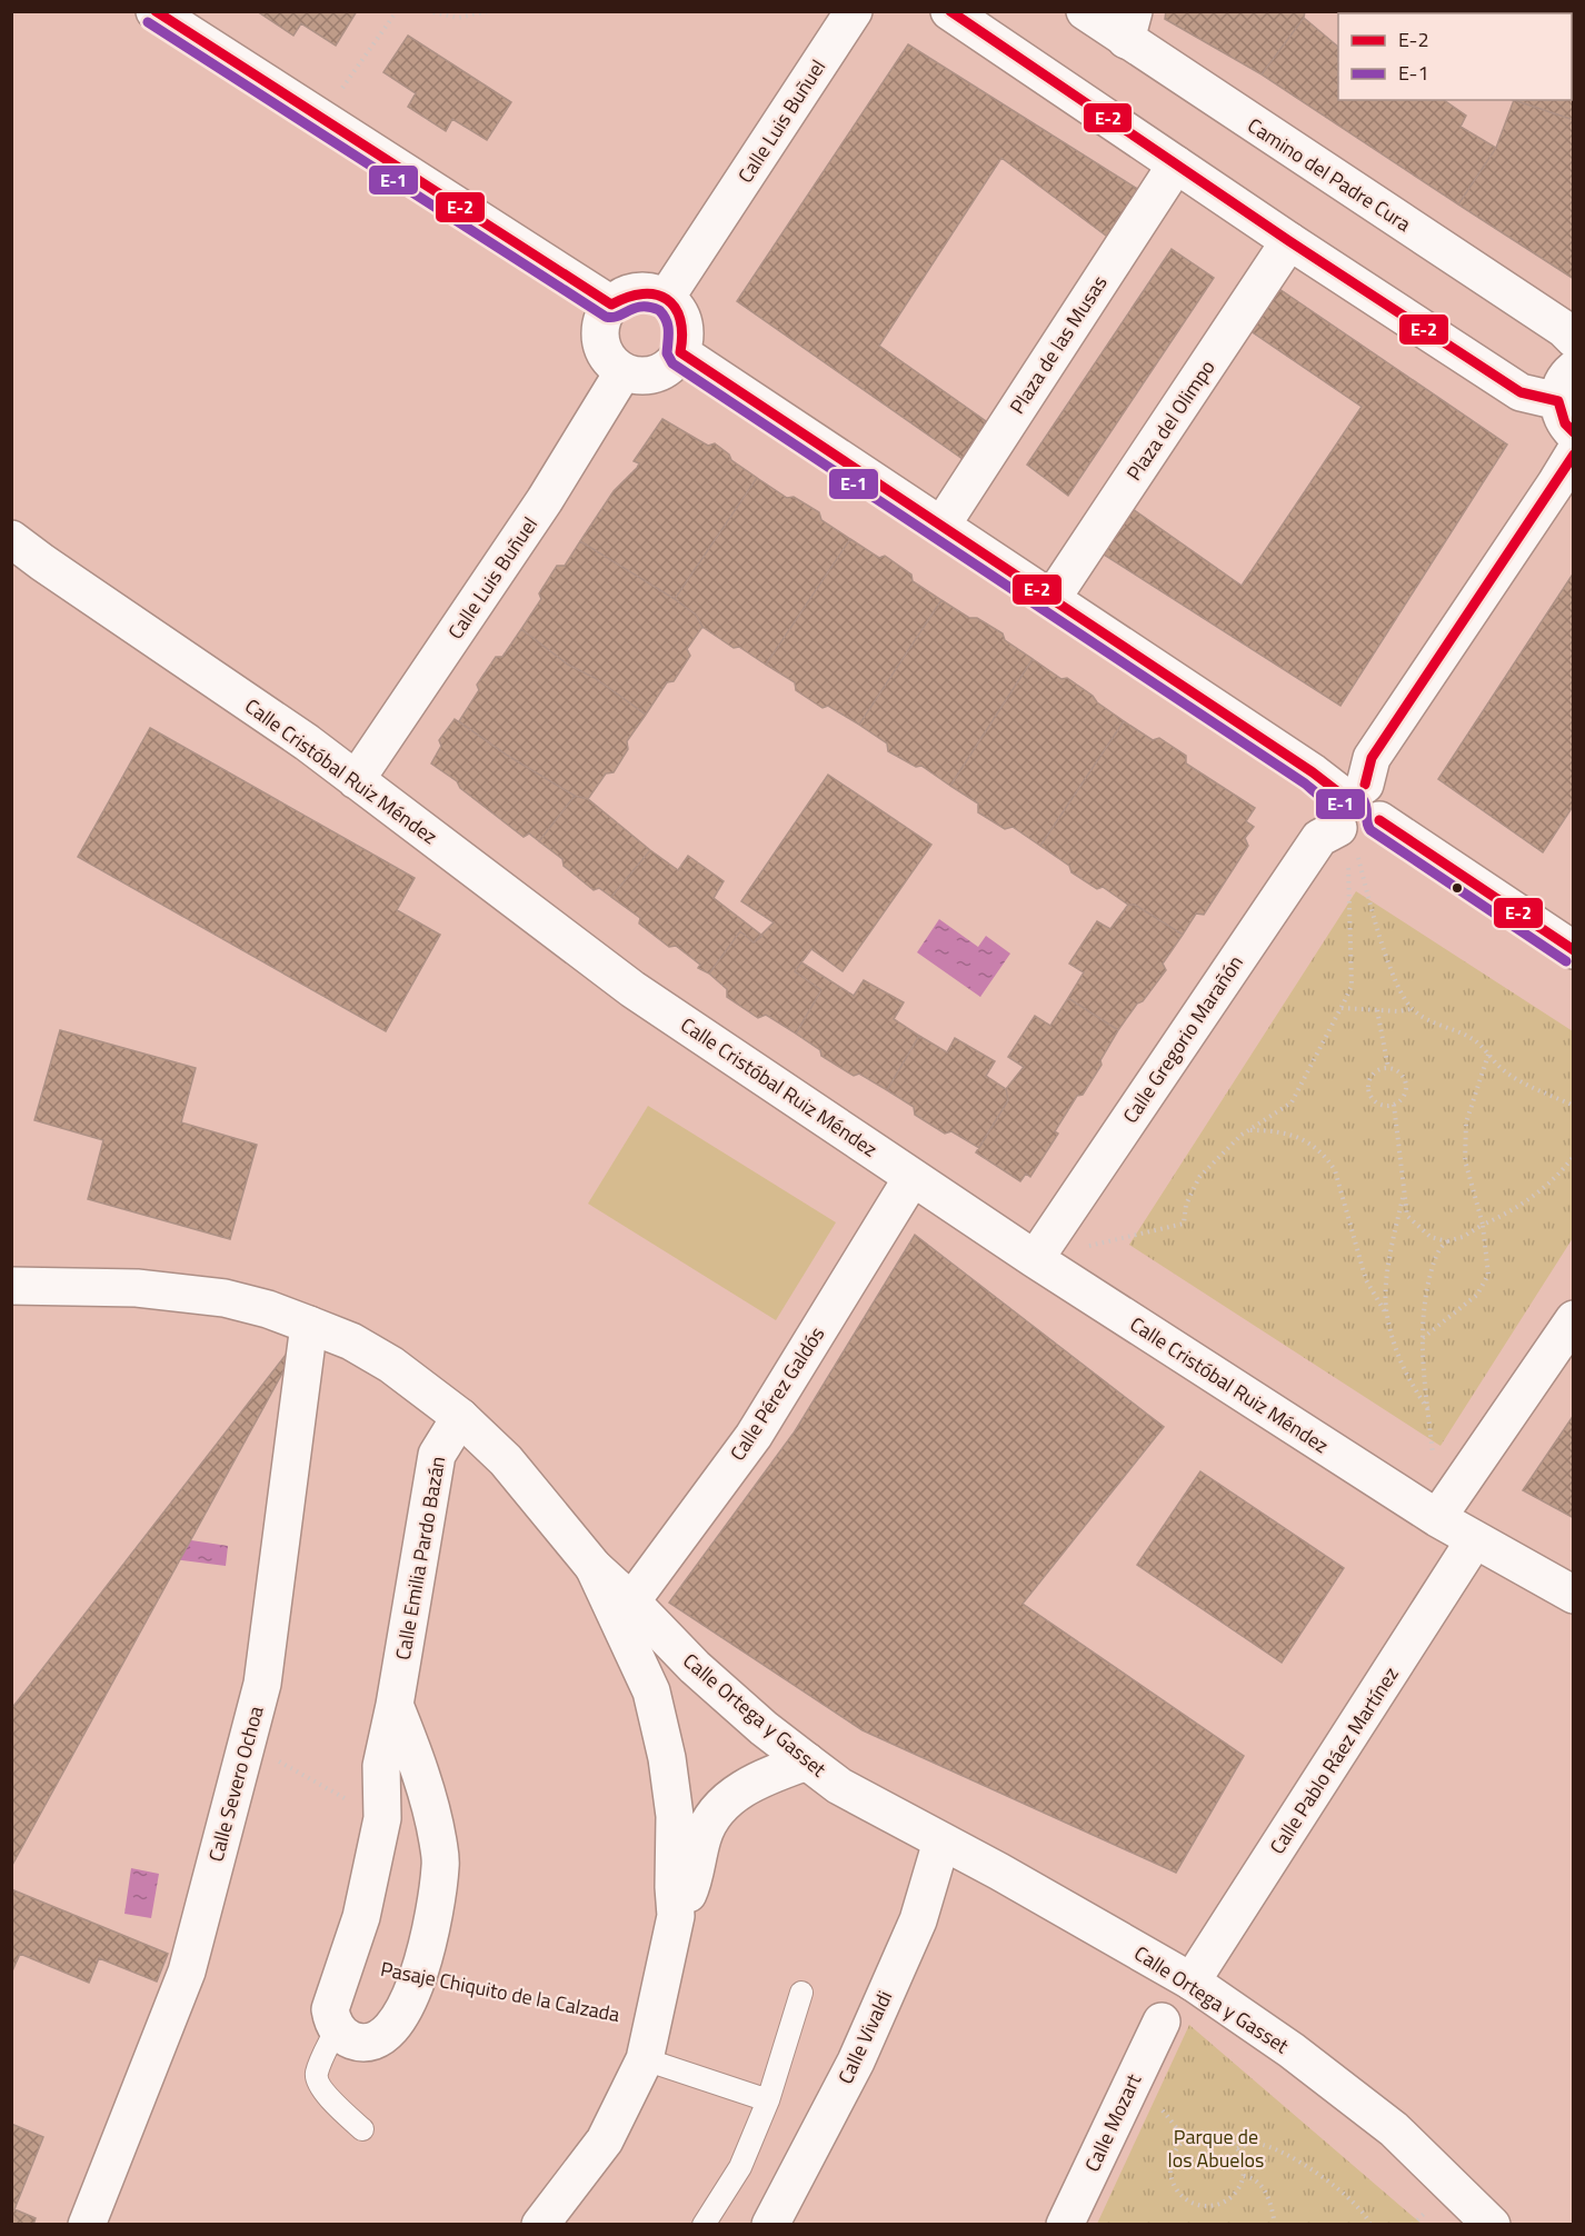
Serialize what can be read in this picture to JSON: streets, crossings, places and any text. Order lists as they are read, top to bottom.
{
  "streets": {
    "street": [
      "Calle Luis Buñuel",
      "Camino del Padre Cura",
      "Plaza de las Musas",
      "Plaza del Olimpo",
      "Calle Cristóbal Ruiz Méndez",
      "Calle Gregorio Marañón",
      "Calle Pérez Galdós",
      "Calle Emilia Pardo Bazán",
      "Calle Ortega y Gasset",
      "Calle Pablo Ráez Martínez",
      "Calle Severo Ochoa",
      "Calle Vivaldi",
      "Calle Mozart"
    ],
    "path": ["Pasaje Chiquito de la Calzada"]
  },
  "crossings": [
    ["Calle Luis Buñuel", "Calle Cristóbal Ruiz Méndez"],
    ["Calle Cristóbal Ruiz Méndez", "Calle Gregorio Marañón"],
    ["Calle Cristóbal Ruiz Méndez", "Calle Pérez Galdós"],
    ["Calle Cristóbal Ruiz Méndez", "Calle Pablo Ráez Martínez"],
    ["Calle Pérez Galdós", "Calle Ortega y Gasset"],
    ["Calle Emilia Pardo Bazán", "Calle Ortega y Gasset"],
    ["Calle Ortega y Gasset", "Calle Pablo Ráez Martínez"],
    ["Calle Ortega y Gasset", "Calle Severo Ochoa"],
    ["Calle Ortega y Gasset", "Calle Vivaldi"]
  ],
  "parks": ["Parque de los Abuelos"],
  "lines": ["transit line E-2", "transit line E-1"],
  "legend": ["E-2", "E-1"]
}
